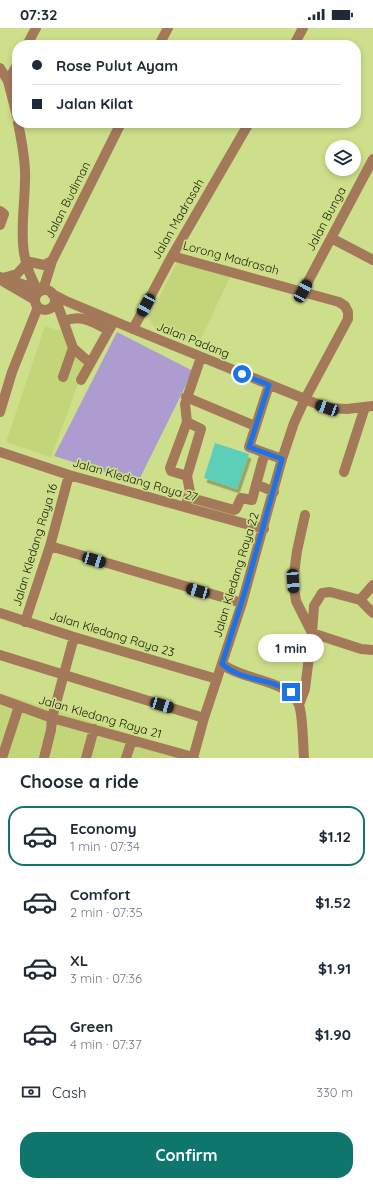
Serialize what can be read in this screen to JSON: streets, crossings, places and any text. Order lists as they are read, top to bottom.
{
  "streets": {
    "street": [
      "Jalan Budiman",
      "Jalan Madrasah",
      "Jalan Bunga",
      "Lorong Madrasah",
      "Jalan Padang",
      "Jalan Kledang Raya 27",
      "Jalan Kledang Raya 16",
      "Jalan Kledang Raya 22",
      "Jalan Kledang Raya 23",
      "Jalan Kledang Raya 21"
    ]
  },
  "crossings": [
    ["Jalan Budiman", "Jalan Padang"],
    ["Jalan Madrasah", "Lorong Madrasah"],
    ["Jalan Madrasah", "Jalan Padang"],
    ["Jalan Bunga", "Lorong Madrasah"],
    ["Lorong Madrasah", "Jalan Padang"],
    ["Lorong Madrasah", "Jalan Kledang Raya 22"],
    ["Jalan Padang", "Jalan Kledang Raya 22"],
    ["Jalan Kledang Raya 27", "Jalan Kledang Raya 16"],
    ["Jalan Kledang Raya 27", "Jalan Kledang Raya 22"],
    ["Jalan Kledang Raya 16", "Jalan Kledang Raya 23"],
    ["Jalan Kledang Raya 22", "Jalan Kledang Raya 23"],
    ["Jalan Kledang Raya 22", "Jalan Kledang Raya 21"]
  ],
  "page": {
    "status": "07:32",
    "banner": ["Rose Pulut Ayam", "Jalan Kilat"],
    "bubble": "1 min",
    "heading": "Choose a ride",
    "list": [
      {
        "name": "Economy",
        "note": "1 min · 07:34",
        "value": "$1.12"
      },
      {
        "name": "Comfort",
        "note": "2 min · 07:35",
        "value": "$1.52"
      },
      {
        "name": "XL",
        "note": "3 min · 07:36",
        "value": "$1.91"
      },
      {
        "name": "Green",
        "note": "4 min · 07:37",
        "value": "$1.90"
      }
    ],
    "pay": ["Cash", "330 m"],
    "buttons": "Confirm"
  }
}
